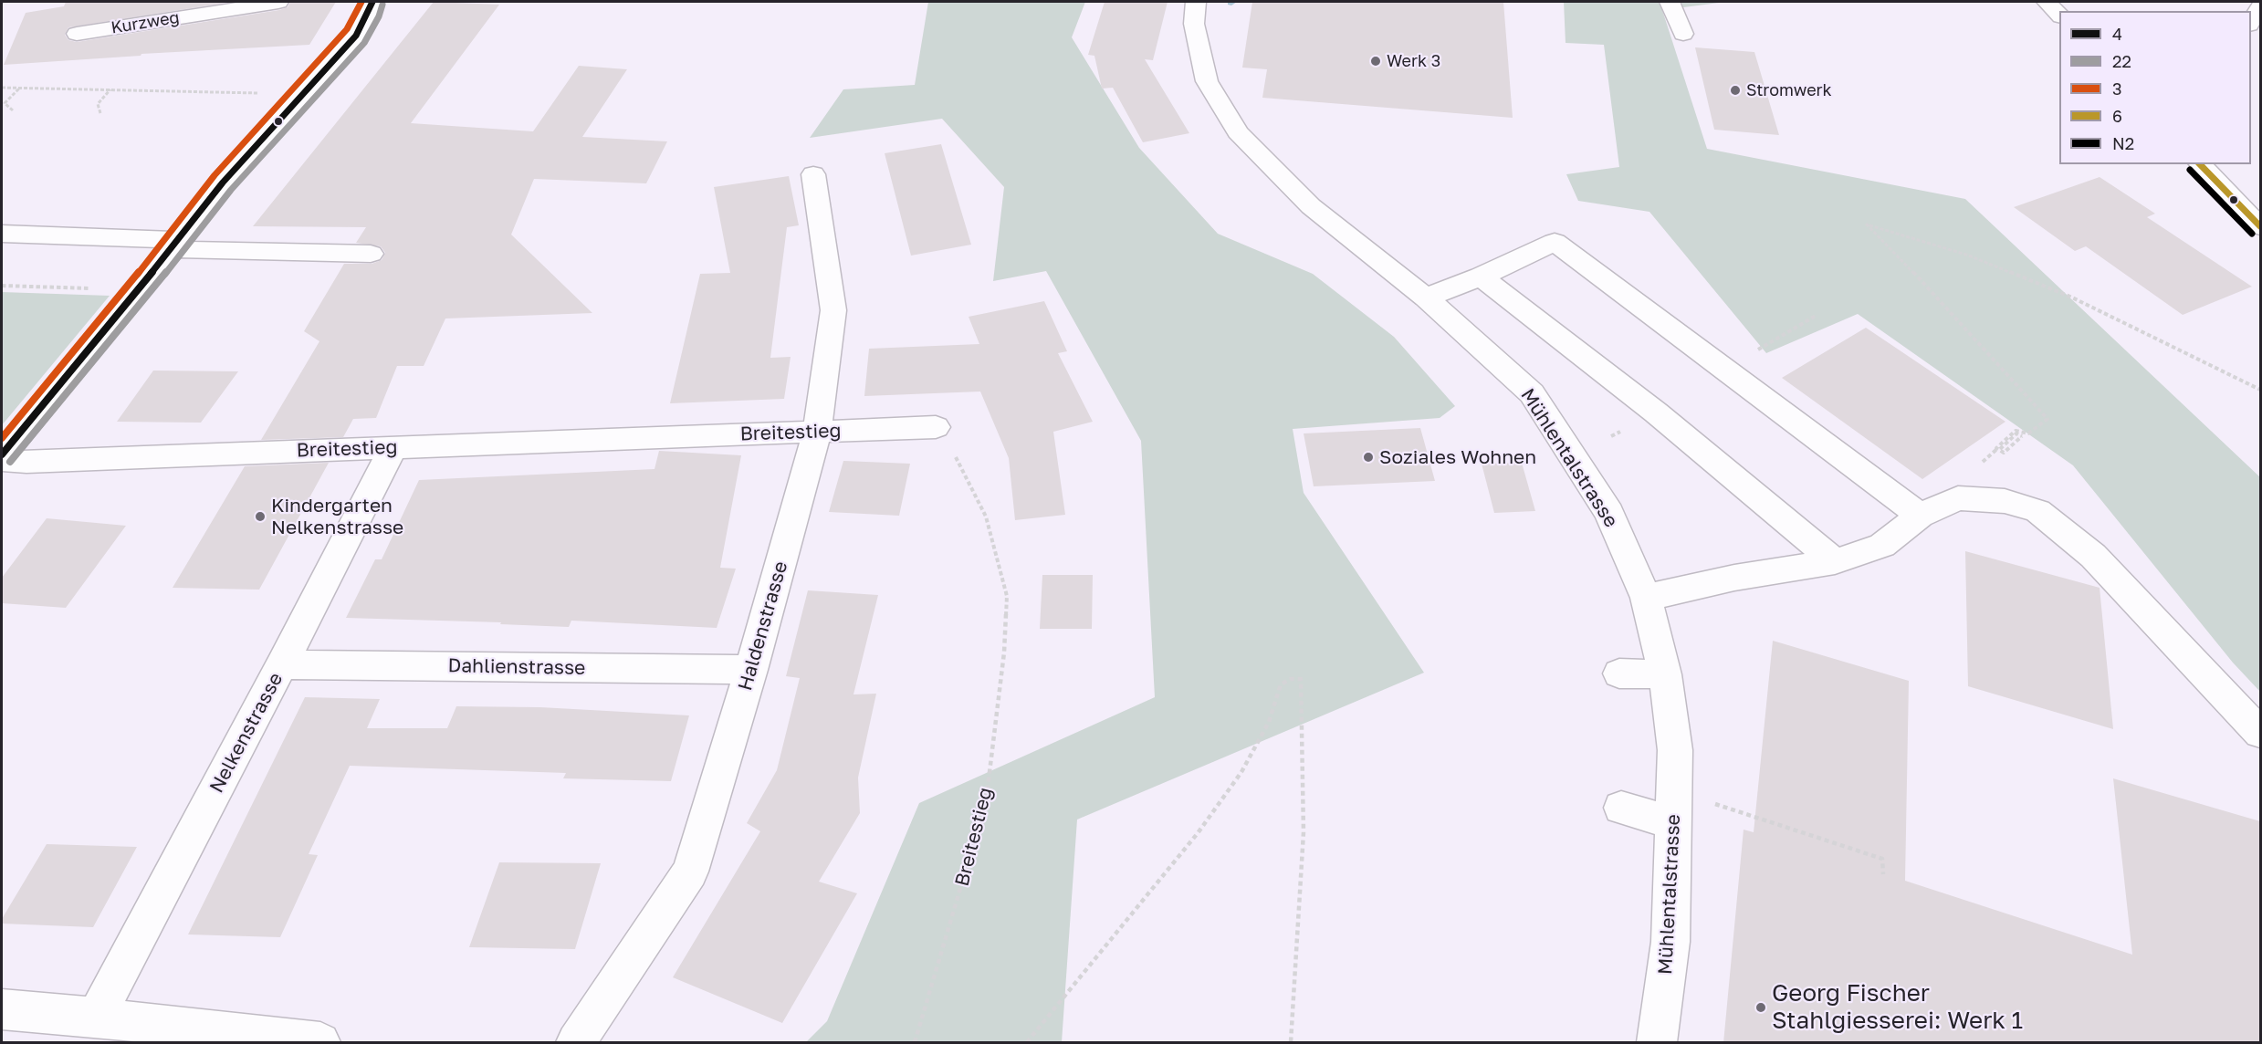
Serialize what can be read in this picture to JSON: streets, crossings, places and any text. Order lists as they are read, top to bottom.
{
  "streets": {
    "street": [
      "Kurzweg",
      "Breitestieg",
      "Mühlentalstrasse",
      "Haldenstrasse",
      "Dahlienstrasse",
      "Nelkenstrasse"
    ]
  },
  "crossings": [
    ["Breitestieg", "Haldenstrasse"],
    ["Breitestieg", "Nelkenstrasse"],
    ["Haldenstrasse", "Dahlienstrasse"],
    ["Dahlienstrasse", "Nelkenstrasse"]
  ],
  "places": [
    "Werk 3",
    "Stromwerk",
    "Soziales Wohnen",
    "Kindergarten Nelkenstrasse",
    "Georg Fischer Stahlgiesserei: Werk 1"
  ],
  "lines": [
    "transit line 4",
    "transit line 3",
    "transit line 22",
    "transit line 6",
    "transit line N2"
  ],
  "legend": [
    "4",
    "22",
    "3",
    "6",
    "N2"
  ]
}
